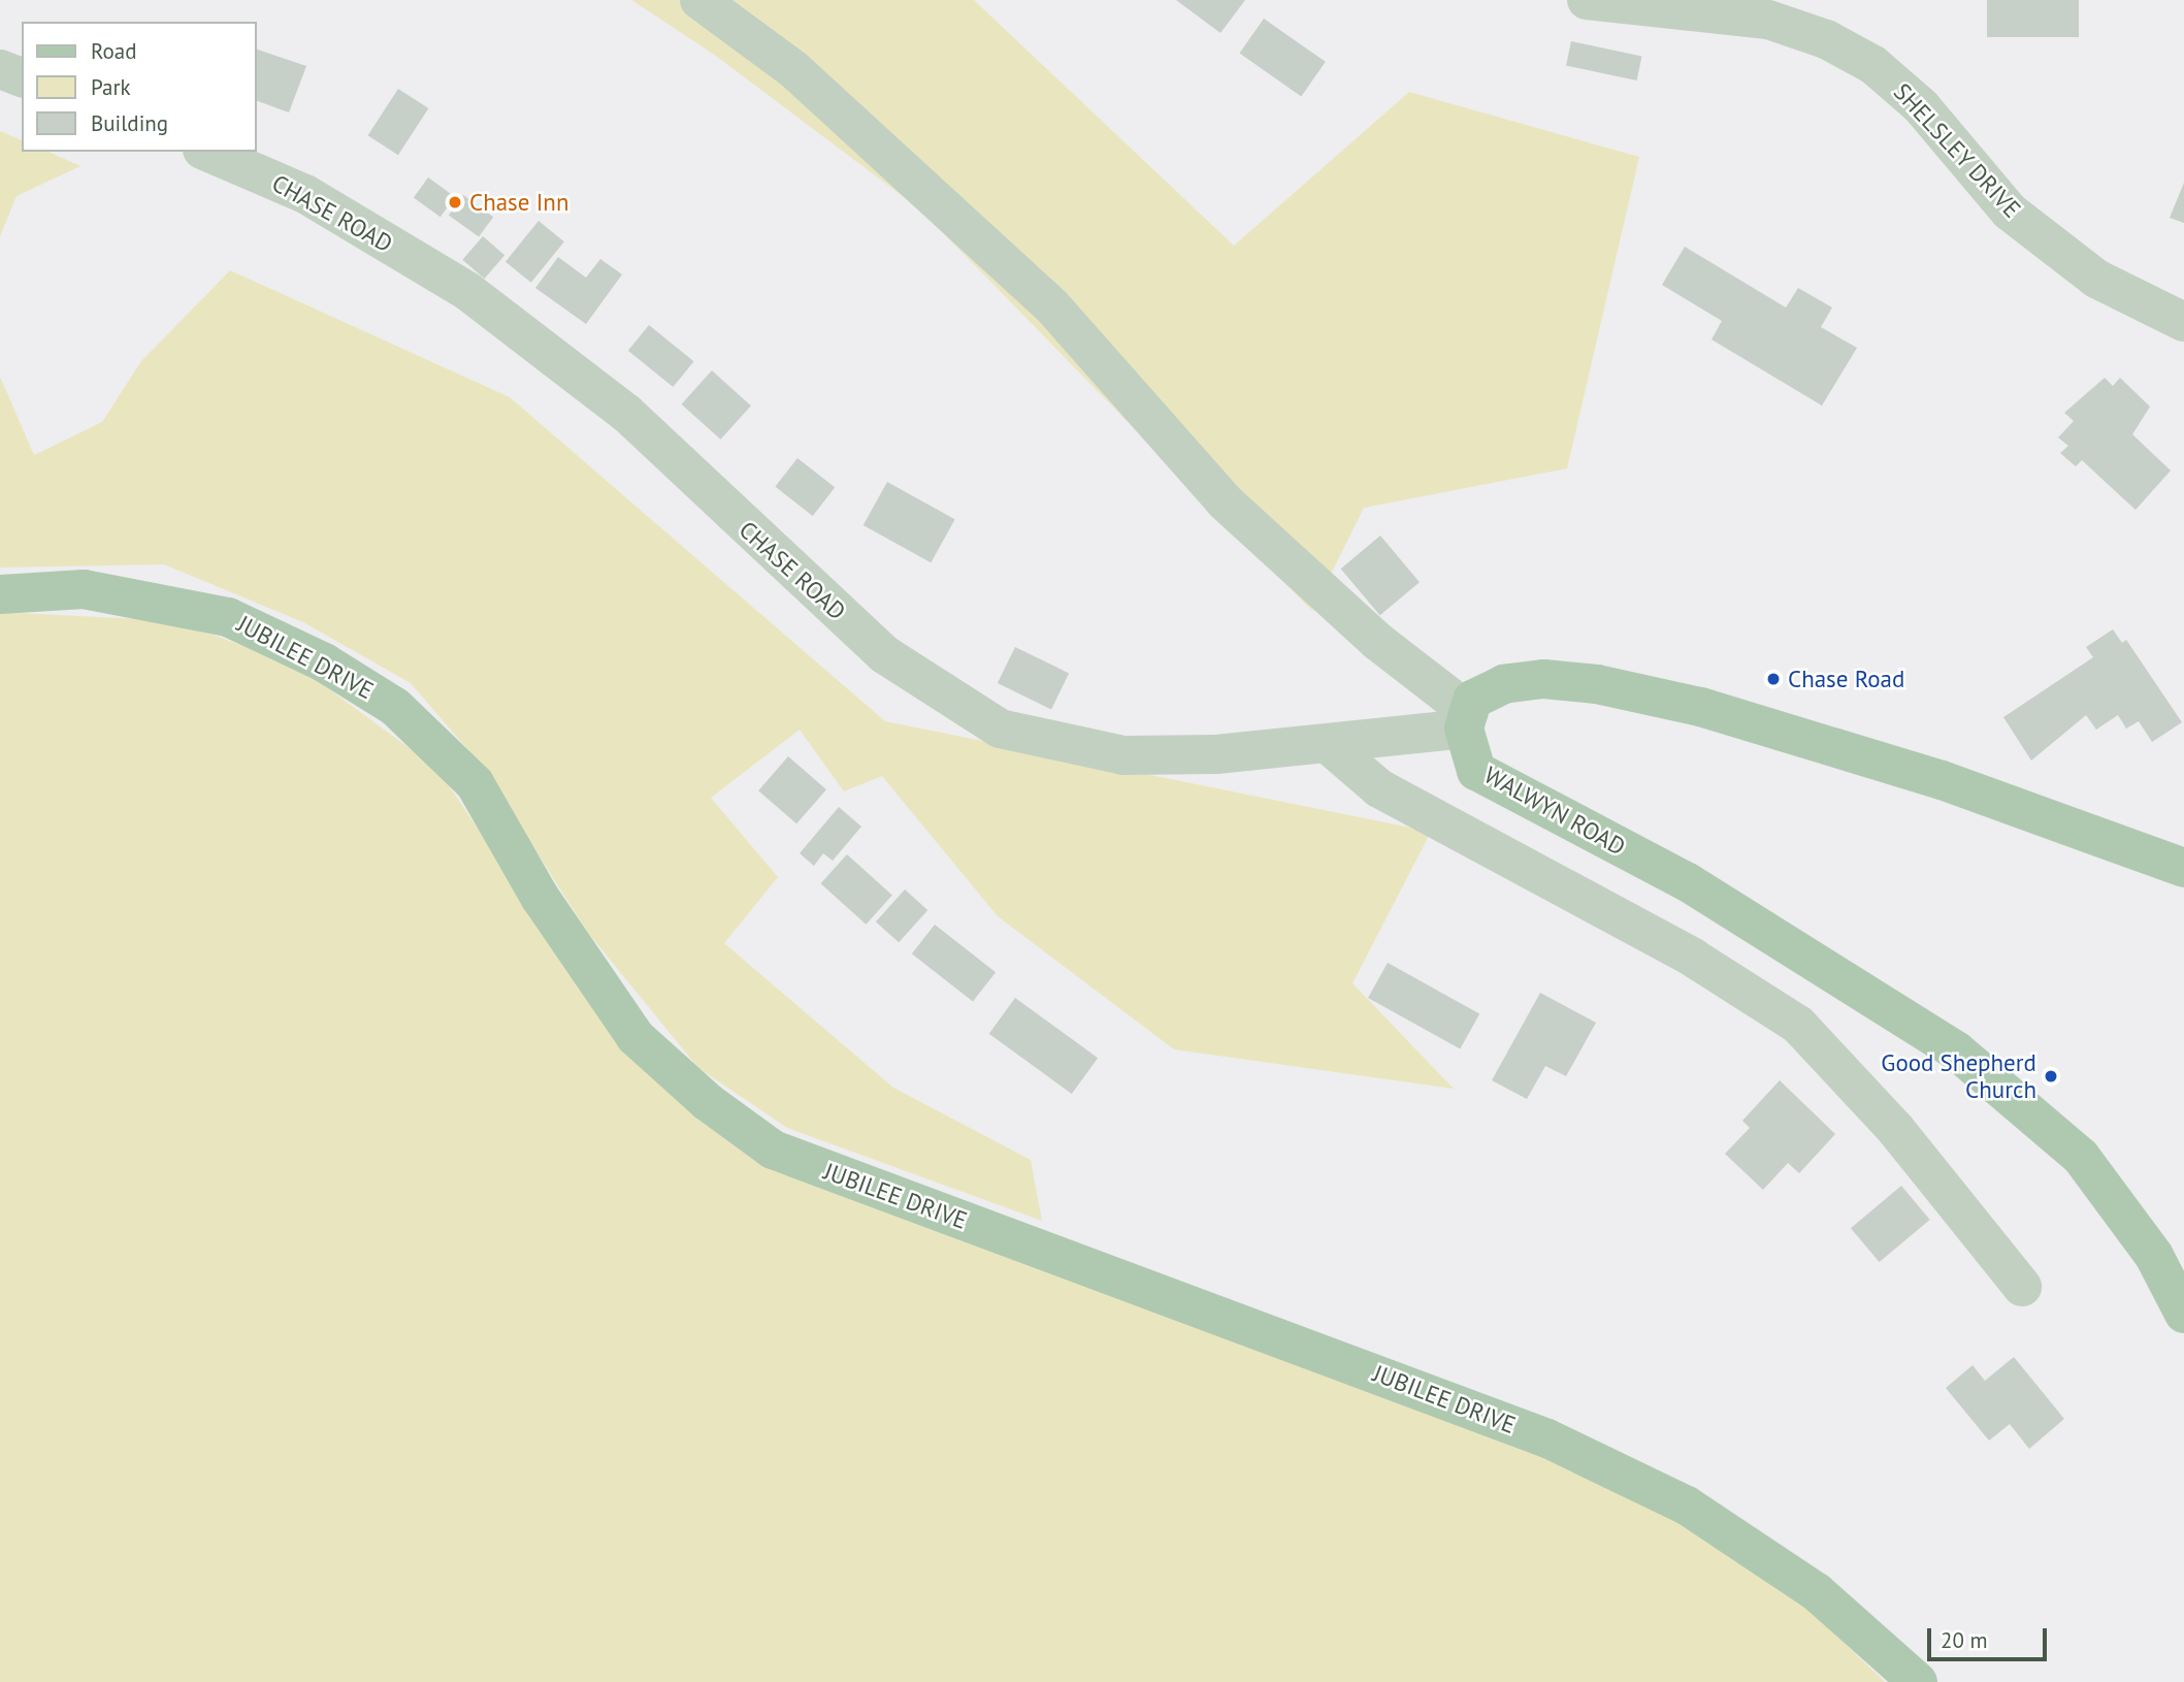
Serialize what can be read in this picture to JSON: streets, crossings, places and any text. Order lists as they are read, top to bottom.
{
  "streets": {
    "main road": ["JUBILEE DRIVE", "WALWYN ROAD"],
    "street": ["SHELSLEY DRIVE", "CHASE ROAD"]
  },
  "crossings": [
    ["CHASE ROAD", "WALWYN ROAD"]
  ],
  "places": ["Chase Inn", "Chase Road", "Good Shepherd Church"],
  "legend": ["Road", "Park", "Building"],
  "scale_bar": "20 m"
}
